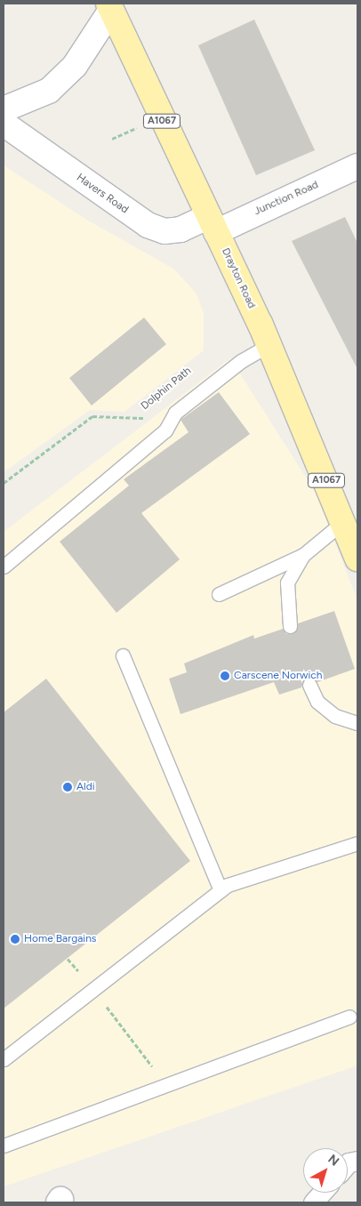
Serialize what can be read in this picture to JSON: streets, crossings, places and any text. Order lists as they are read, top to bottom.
{
  "streets": {
    "main road": ["A1067", "Drayton Road"],
    "street": ["Havers Road", "Junction Road"],
    "path": ["Dolphin Path"]
  },
  "crossings": [
    ["Havers Road", "Junction Road"],
    ["Havers Road", "Drayton Road"],
    ["Junction Road", "Drayton Road"]
  ],
  "places": ["Carscene Norwich", "Aldi", "Home Bargains"],
  "north": "top right"
}
